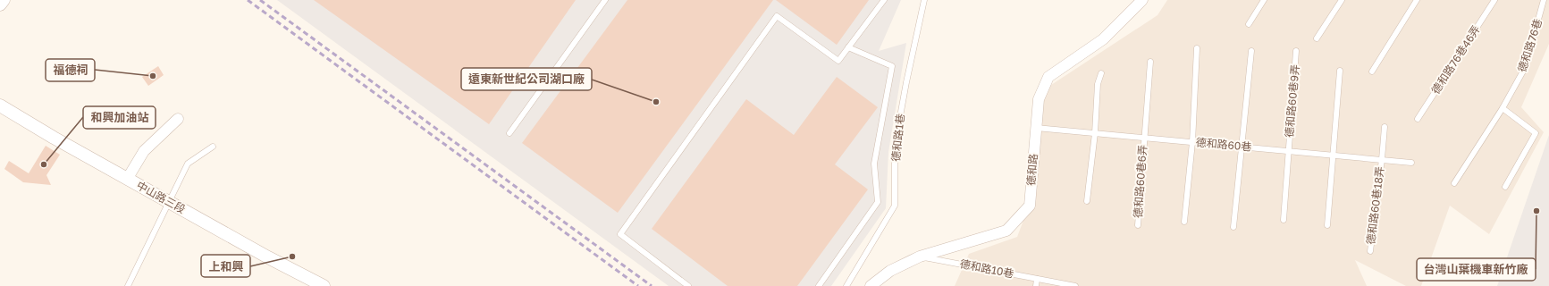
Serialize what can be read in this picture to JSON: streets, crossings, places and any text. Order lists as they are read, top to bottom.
{
  "streets": {
    "street": ["德和路", "中山路三段"],
    "lane": [
      "德和路76巷",
      "德和路76巷46弄",
      "德和路60巷9弄",
      "德和路1巷",
      "德和路60巷",
      "德和路60巷6弄",
      "德和路60巷18弄",
      "德和路10巷"
    ]
  },
  "crossings": [
    ["德和路60巷9弄", "德和路60巷"],
    ["德和路60巷", "德和路"],
    ["德和路60巷", "德和路60巷6弄"],
    ["德和路60巷", "德和路60巷18弄"],
    ["德和路", "德和路10巷"]
  ],
  "places": [
    "福德祠",
    "遠東新世紀公司湖口廠",
    "和興加油站",
    "台灣山葉機車新竹廠",
    "上和興"
  ]
}
